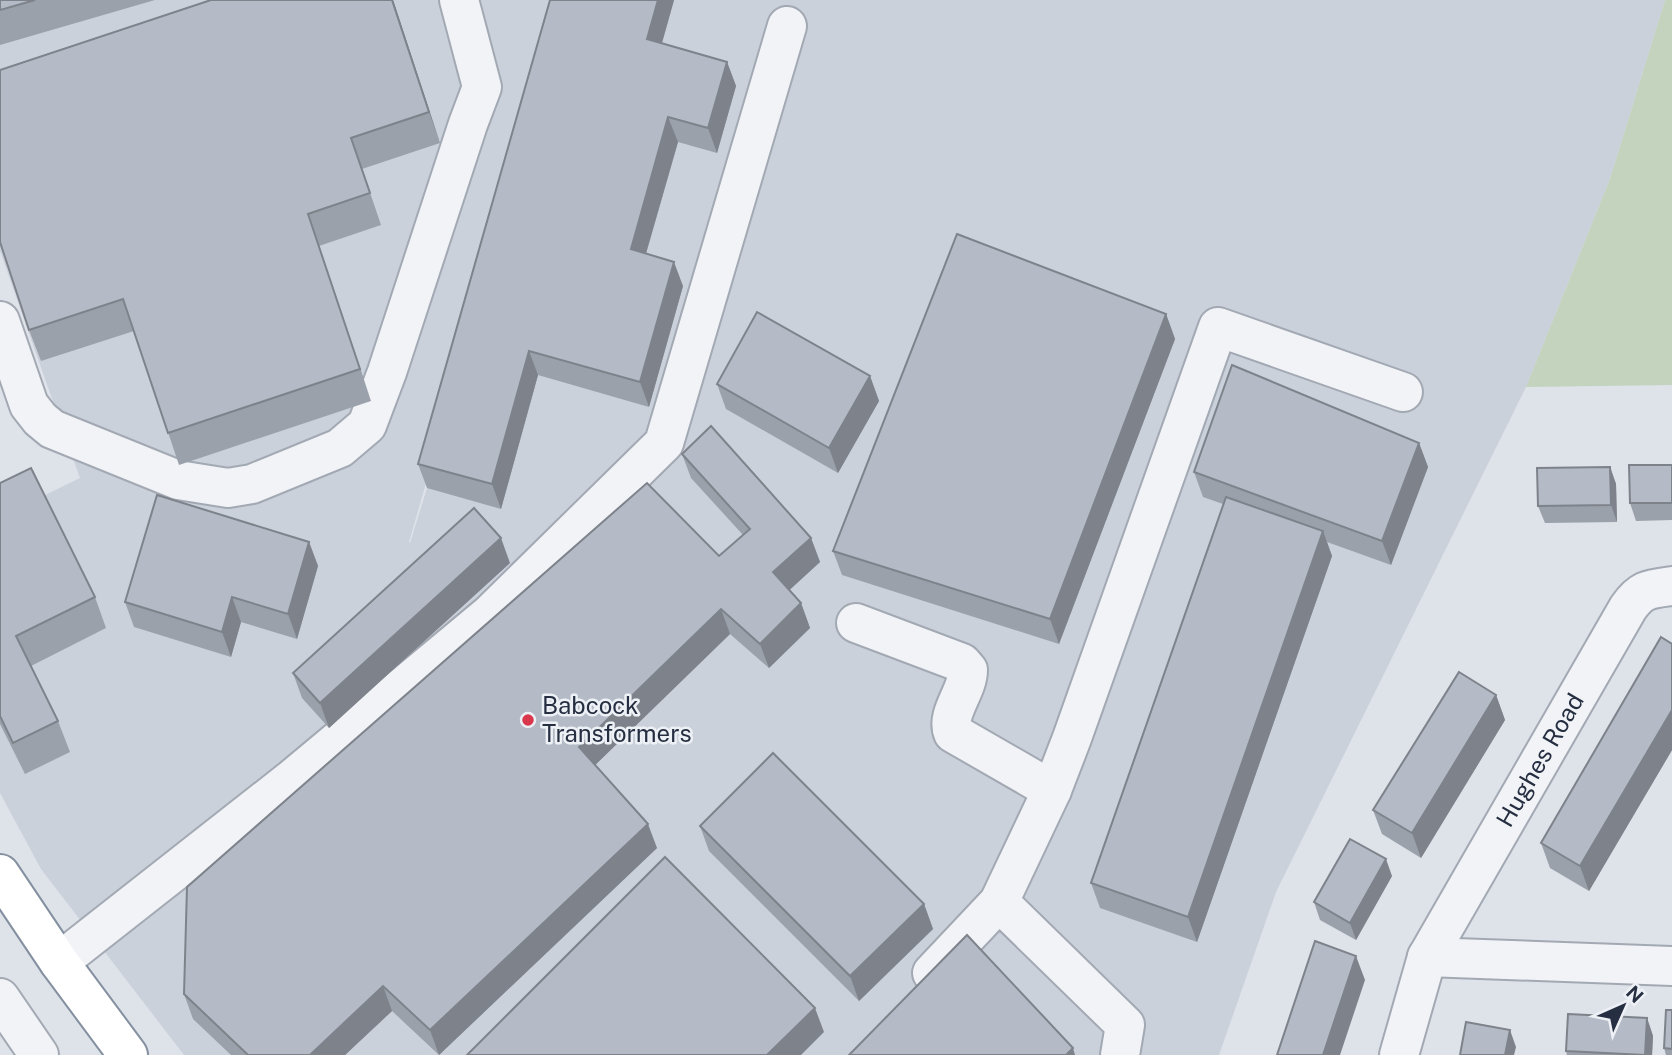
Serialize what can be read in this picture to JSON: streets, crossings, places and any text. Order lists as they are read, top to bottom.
{
  "streets": {
    "street": ["Hughes Road"]
  },
  "places": ["Babcock Transformers"],
  "north": "top right"
}
